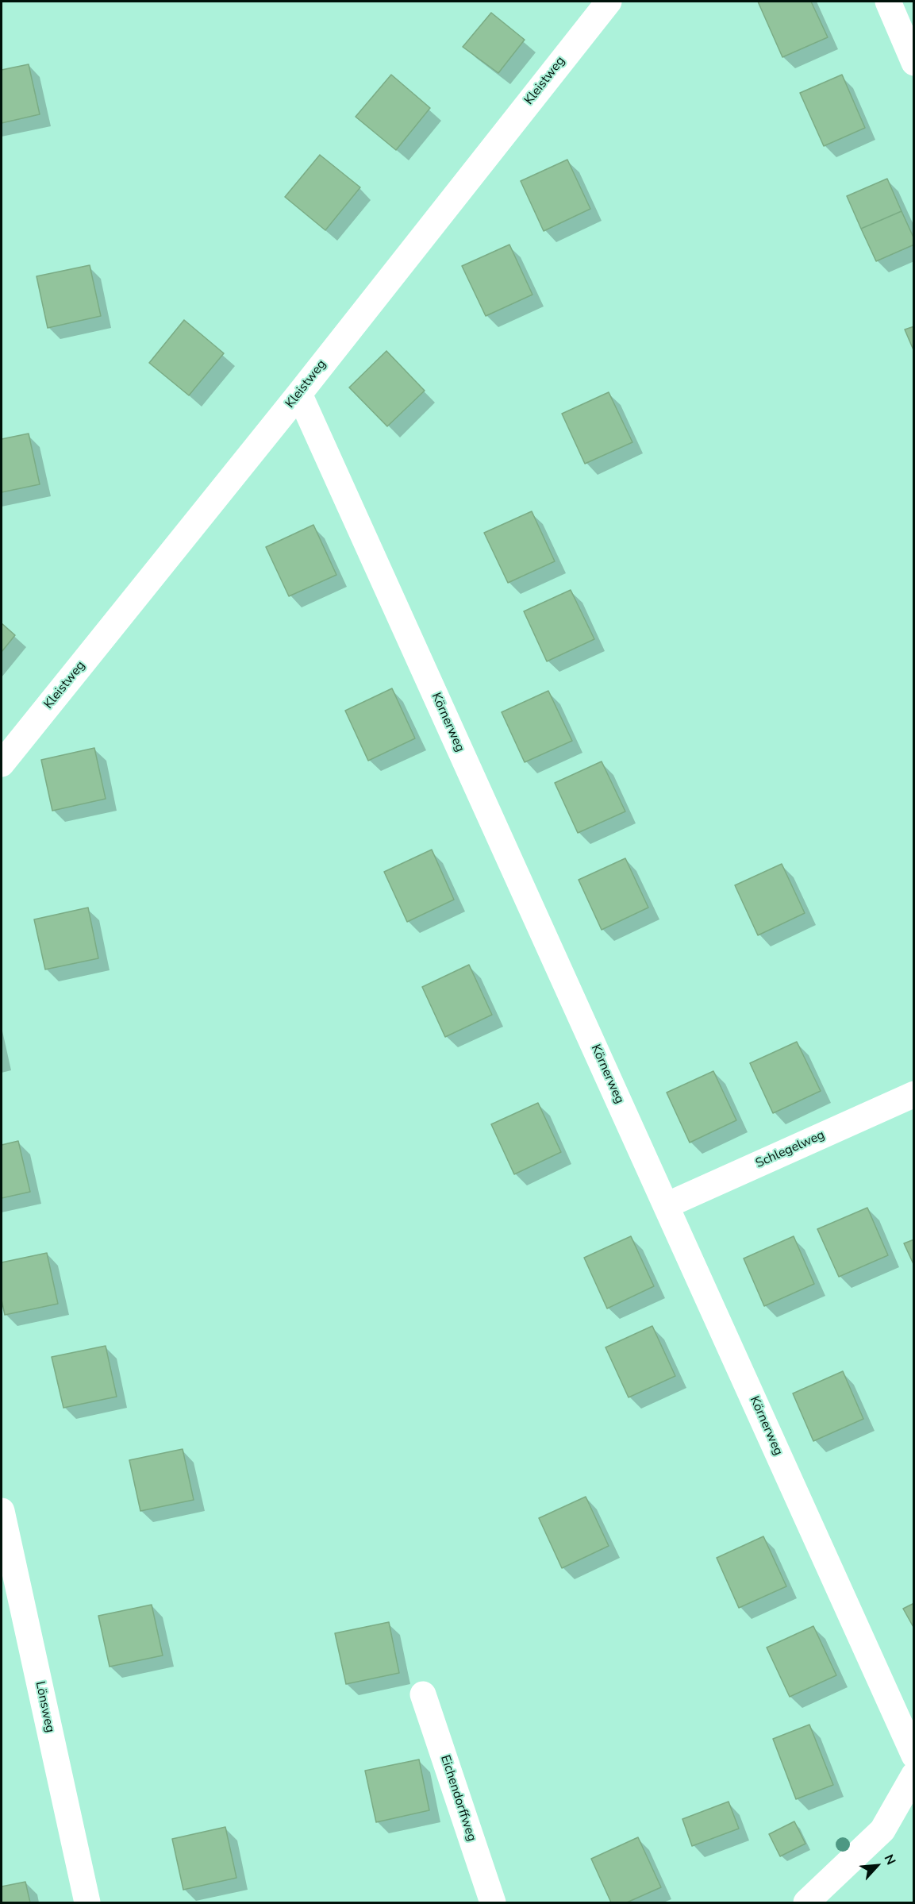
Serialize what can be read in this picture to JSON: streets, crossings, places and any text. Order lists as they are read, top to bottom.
{
  "streets": {
    "street": [
      "Kleistweg",
      "Körnerweg",
      "Schlegelweg",
      "Lönsweg",
      "Eichendorffweg"
    ]
  },
  "crossings": [
    ["Kleistweg", "Körnerweg"],
    ["Körnerweg", "Schlegelweg"]
  ],
  "north": "top right"
}
